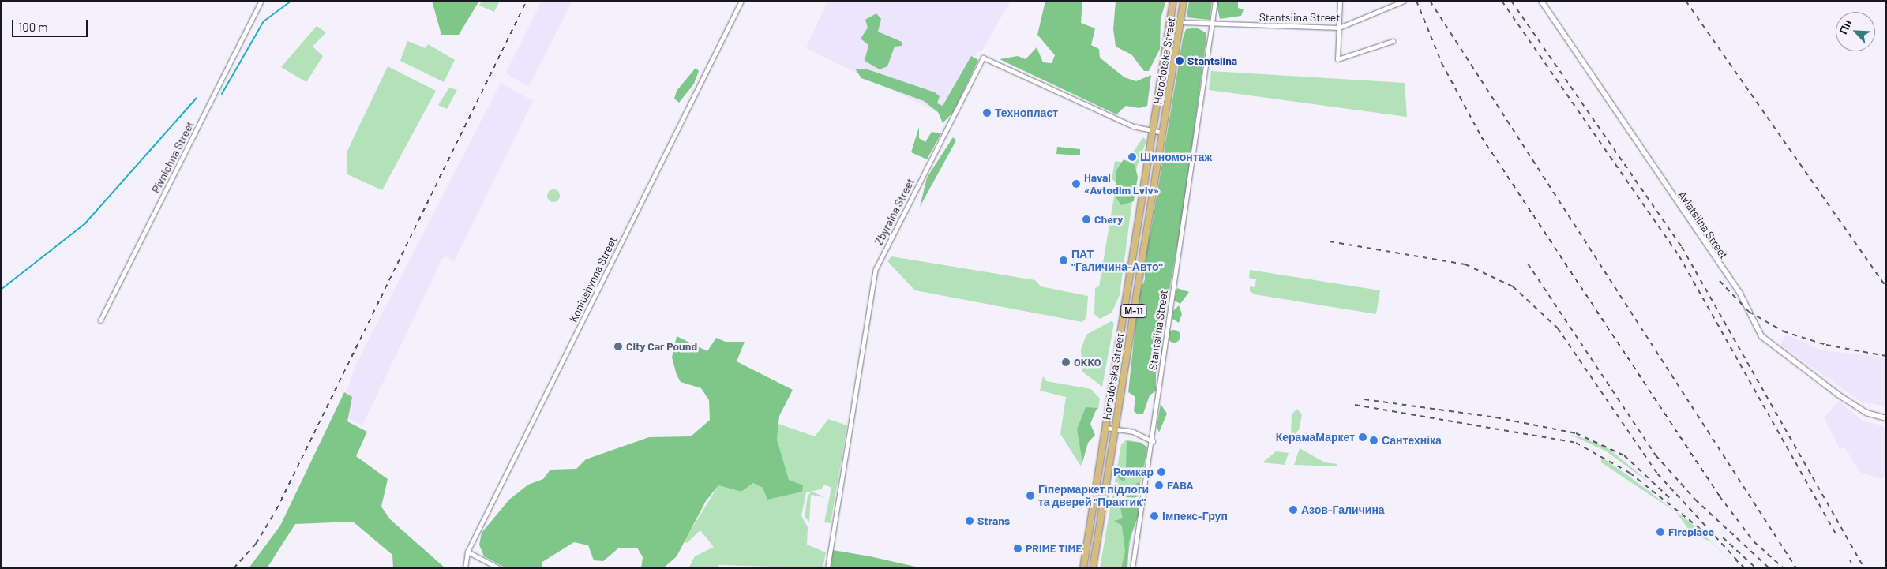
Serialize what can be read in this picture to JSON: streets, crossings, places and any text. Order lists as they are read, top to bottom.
{
  "streets": {
    "main road": ["Horodotska Street", "М-11"],
    "street": [
      "Stantsiina Street",
      "Pivnichna Street",
      "Zbyralna Street",
      "Aviatsiina Street",
      "Koniushynna Street"
    ]
  },
  "crossings": [
    ["Stantsiina Street", "Horodotska Street"],
    ["Horodotska Street", "Zbyralna Street"]
  ],
  "places": [
    "Stantsiina",
    "Технопласт",
    "Шиномонтаж",
    "Haval «Avtodim Lviv»",
    "Chery",
    "ПАТ \"Галичина-Авто\"",
    "City Car Pound",
    "OKKO",
    "КерамаМаркет",
    "Сантехніка",
    "Ромкар",
    "FABA",
    "Гіпермаркет підлоги та дверей \"Практик\"",
    "Азов-Галичина",
    "Імпекс-Груп",
    "Strans",
    "Fireplace",
    "PRIME TIME"
  ],
  "scale_bar": "100 m",
  "north": "top left"
}
